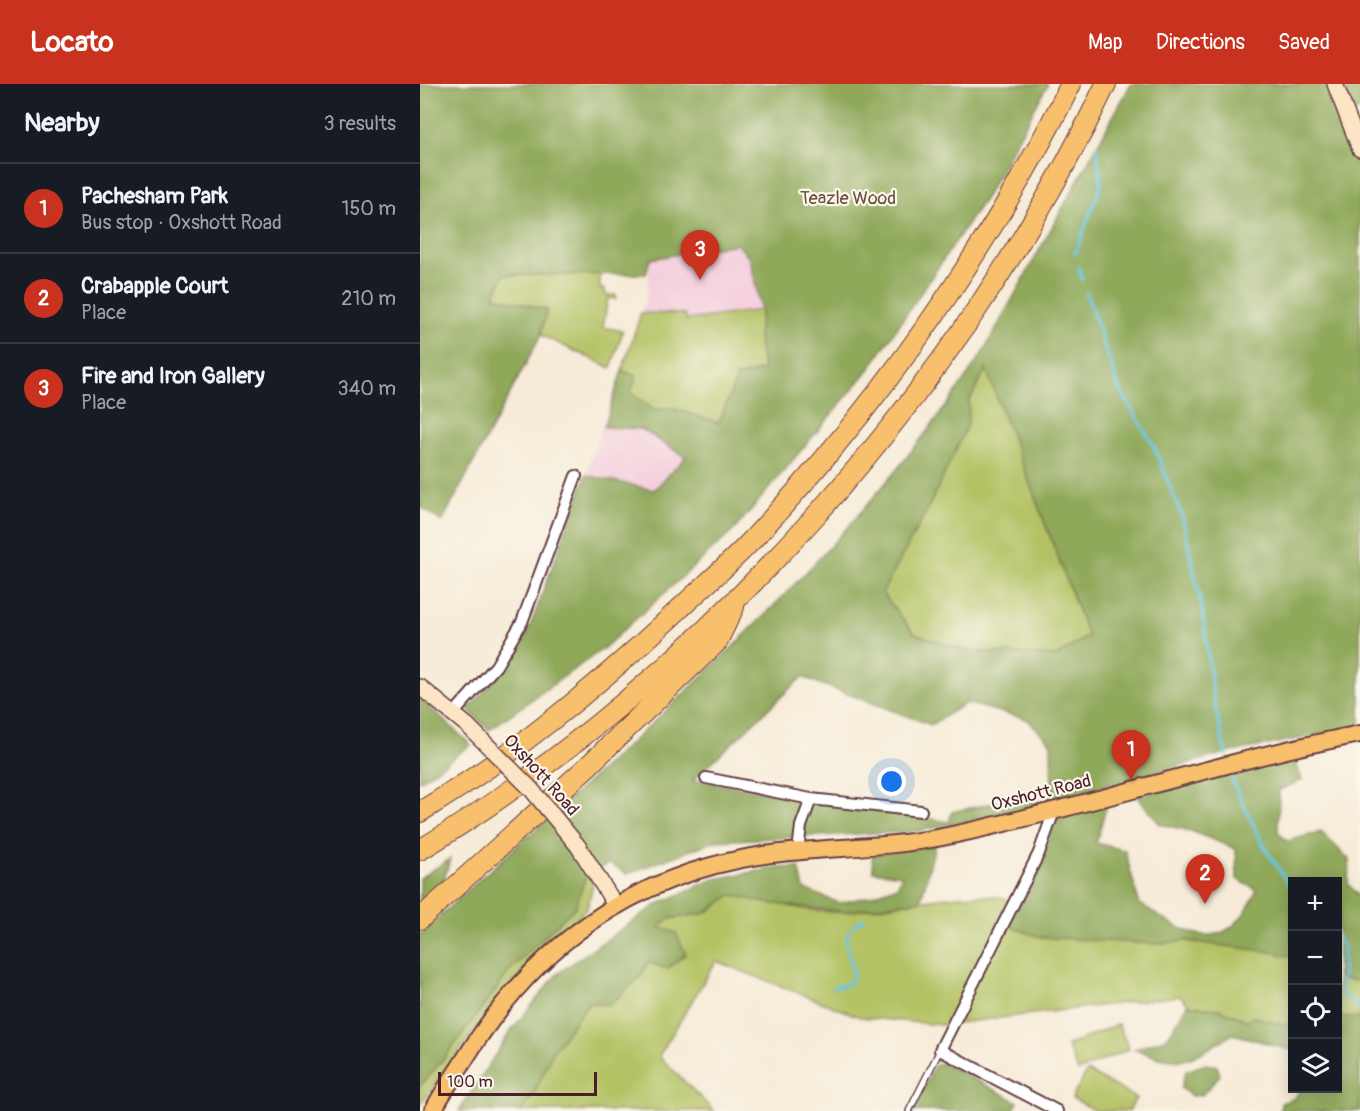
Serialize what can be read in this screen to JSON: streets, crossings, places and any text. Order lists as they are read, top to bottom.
{
  "streets": {
    "main road": ["Oxshott Road"]
  },
  "parks": ["Teazle Wood"],
  "scale_bar": "100 m",
  "page": {
    "header": "Locato",
    "nav": ["Map", "Directions", "Saved"],
    "heading": ["Nearby", "3 results"],
    "list": [
      {
        "mark": "1",
        "name": "Pachesham Park",
        "note": "Bus stop · Oxshott Road",
        "value": "150 m"
      },
      {
        "mark": "2",
        "name": "Crabapple Court",
        "note": "Place",
        "value": "210 m"
      },
      {
        "mark": "3",
        "name": "Fire and Iron Gallery",
        "note": "Place",
        "value": "340 m"
      }
    ],
    "pins": ["3", "1", "2"],
    "map_buttons": ["+", "−"],
    "scale": "100 m"
  }
}
